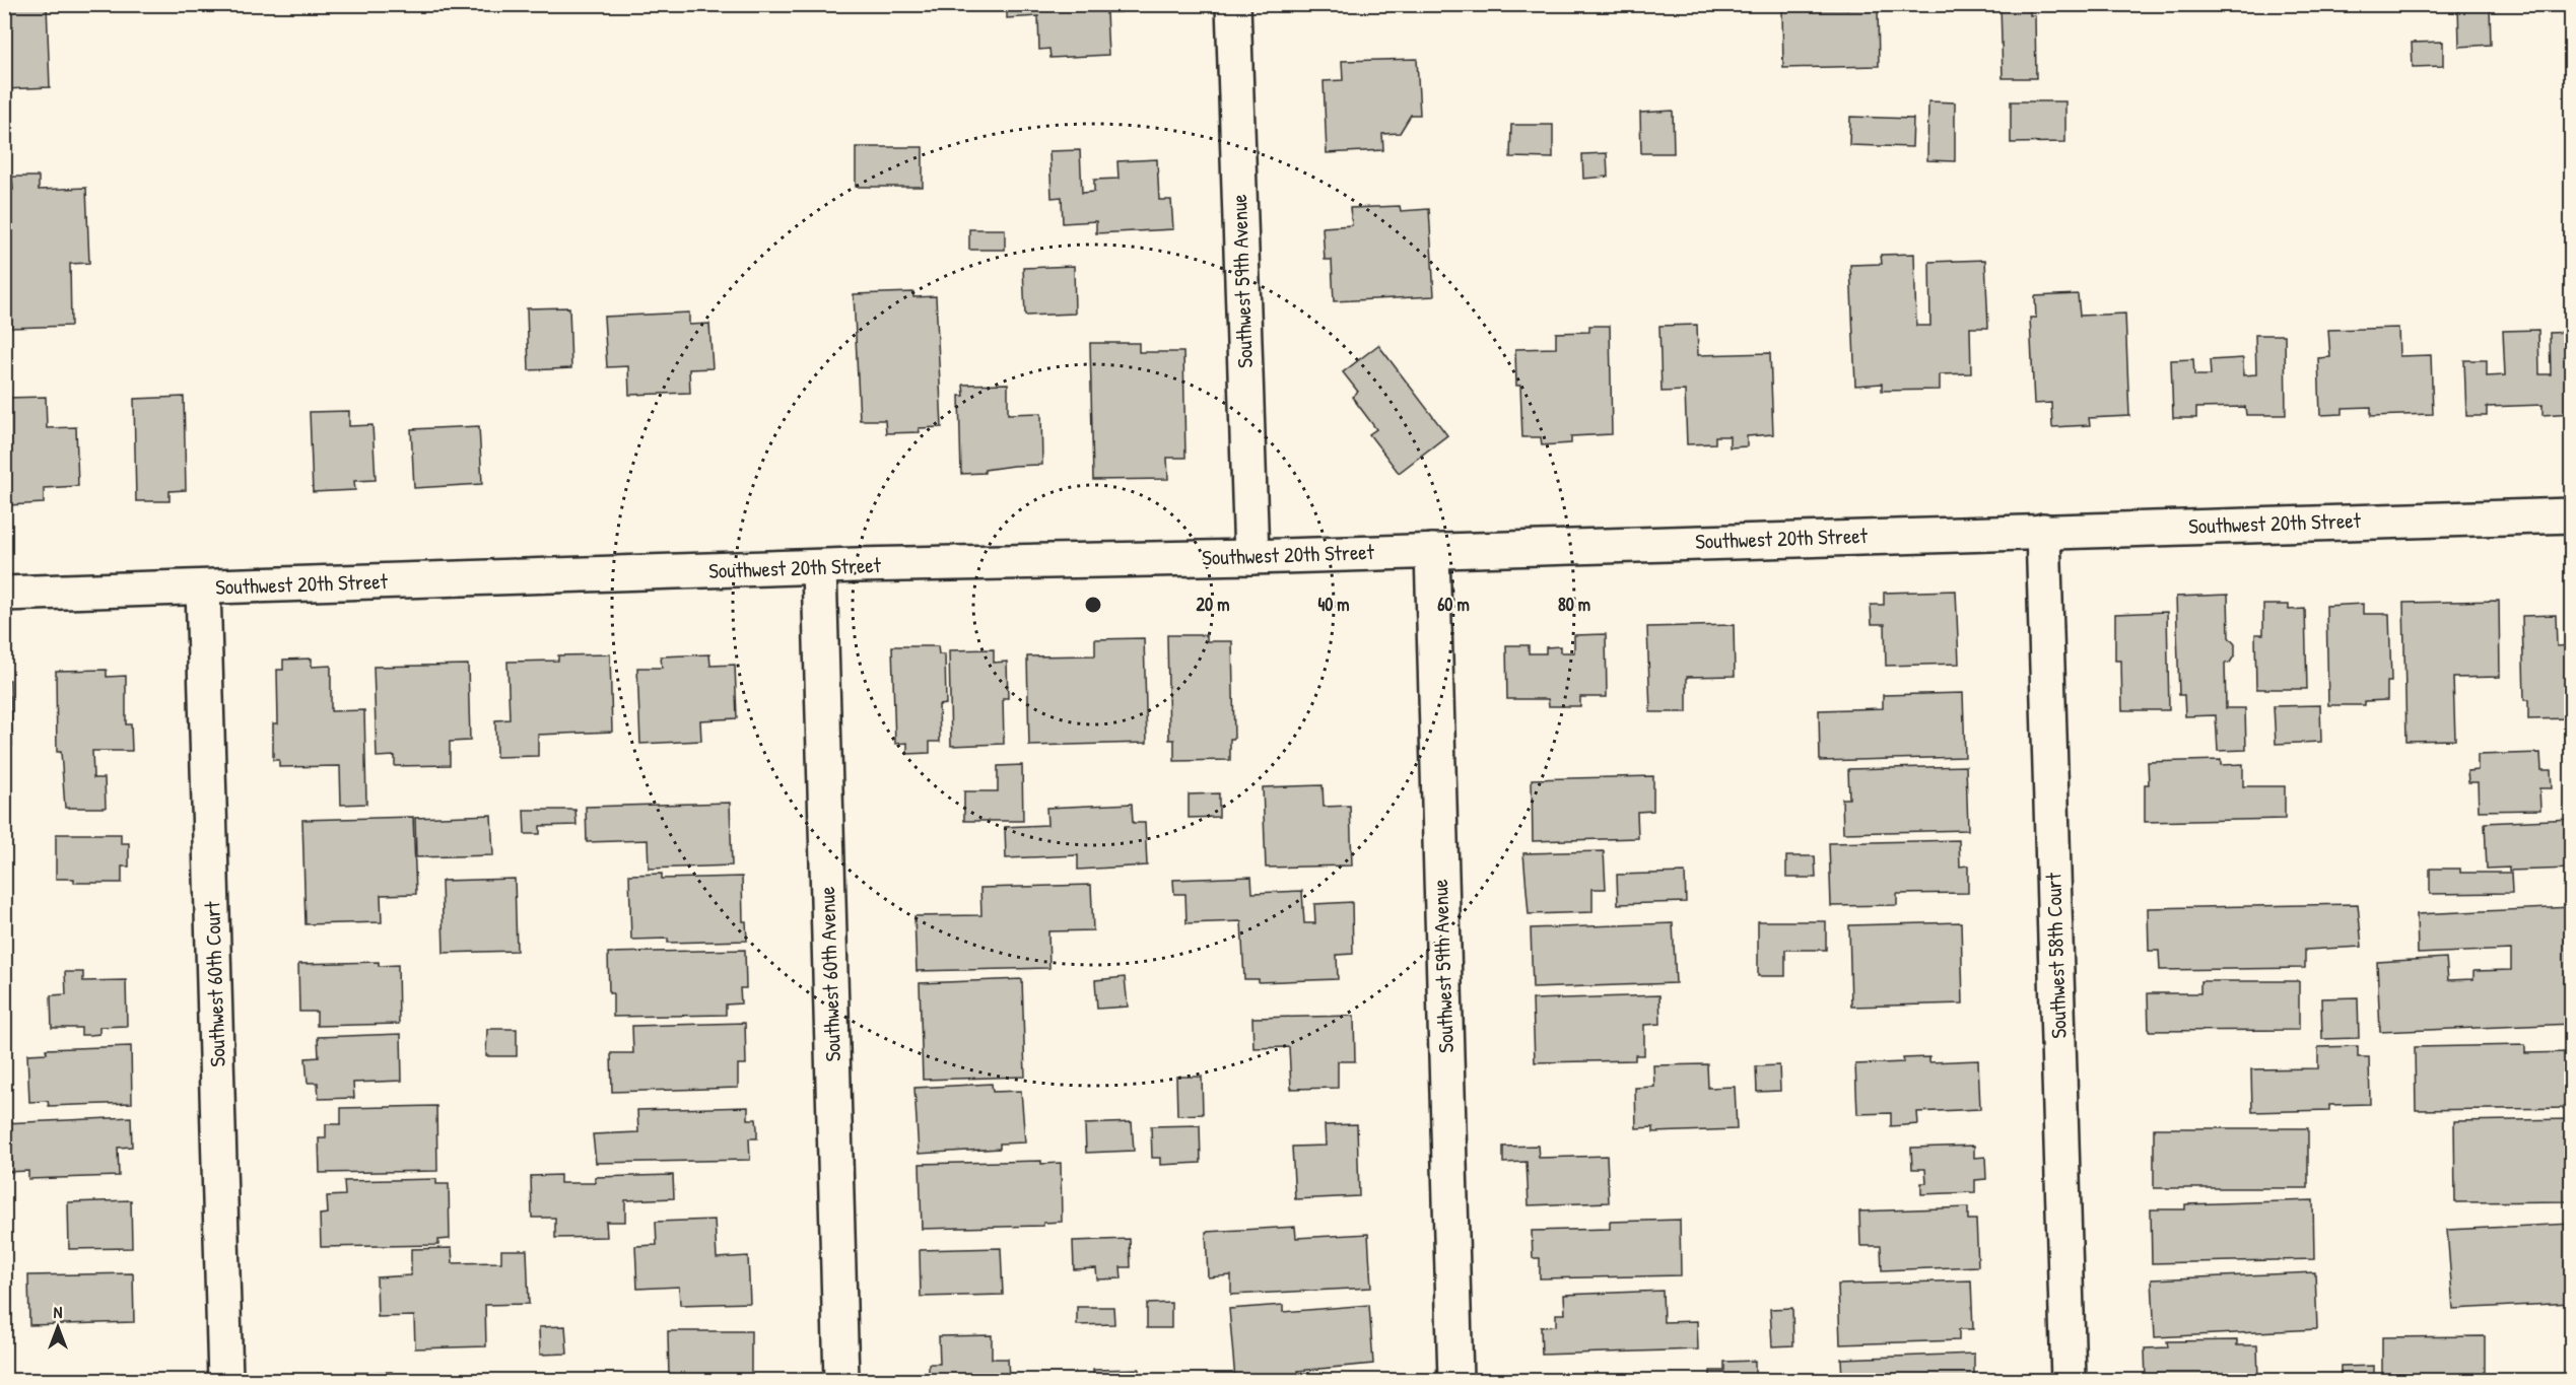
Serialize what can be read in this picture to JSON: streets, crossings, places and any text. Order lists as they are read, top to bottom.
{
  "streets": {
    "street": [
      "Southwest 59th Avenue",
      "Southwest 20th Street",
      "Southwest 58th Court",
      "Southwest 60th Avenue",
      "Southwest 60th Court"
    ]
  },
  "crossings": [
    ["Southwest 59th Avenue", "Southwest 20th Street"],
    ["Southwest 20th Street", "Southwest 58th Court"],
    ["Southwest 20th Street", "Southwest 60th Avenue"],
    ["Southwest 20th Street", "Southwest 60th Court"]
  ],
  "north": "top",
  "rings": [
    "20 m",
    "40 m",
    "60 m",
    "80 m"
  ]
}
